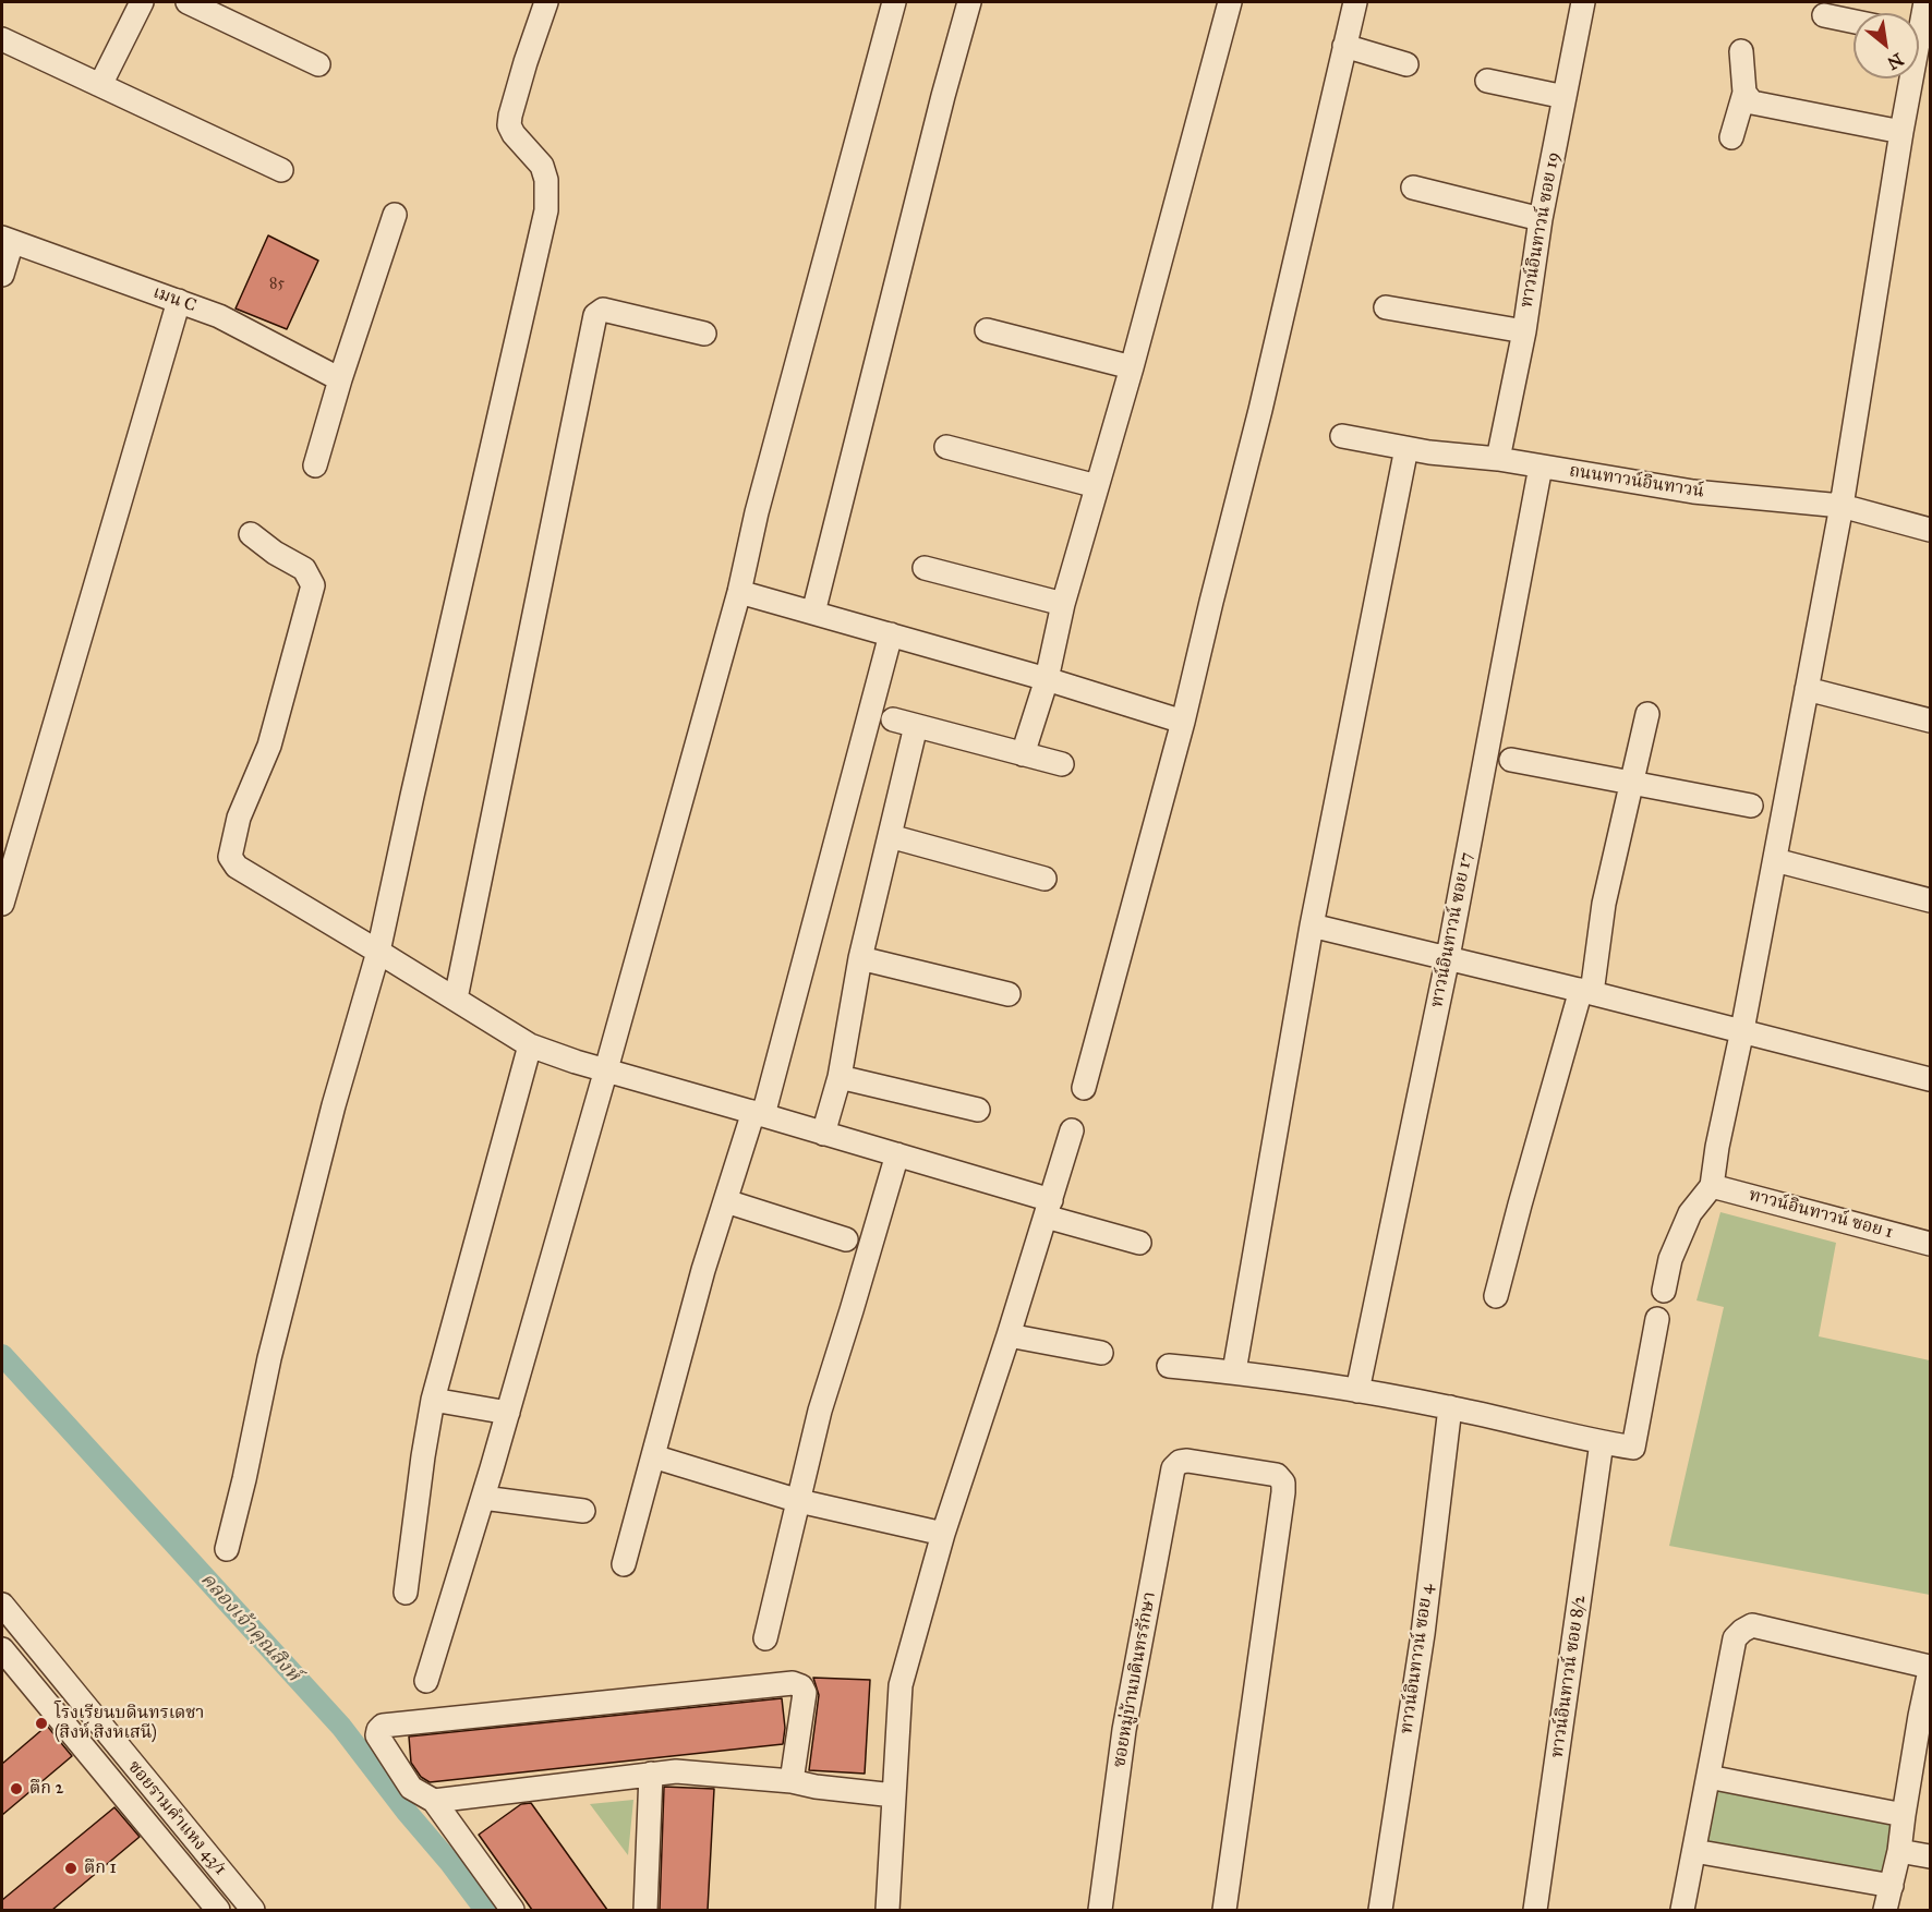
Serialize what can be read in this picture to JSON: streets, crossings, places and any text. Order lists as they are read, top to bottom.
{
  "streets": {
    "street": [
      "ทาวน์อินทาวน์ ซอย 19",
      "เมน C",
      "ถนนทาวน์อินทาวน์",
      "ทาวน์อินทาวน์ ซอย 17",
      "ทาวน์อินทาวน์ ซอย 1",
      "ทาวน์อินทาวน์ ซอย 4",
      "ทาวน์อินทาวน์ ซอย 8/2",
      "ซอยหมู่บ้านบดินทรรักษา",
      "ซอยรามคำแหง 43/1"
    ]
  },
  "crossings": [
    ["ทาวน์อินทาวน์ ซอย 19", "ถนนทาวน์อินทาวน์"],
    ["ถนนทาวน์อินทาวน์", "ทาวน์อินทาวน์ ซอย 17"]
  ],
  "water": ["คลองเจ้าคุณสิงห์"],
  "places": ["โรงเรียนบดินทรเดชา (สิงห์ สิงหเสนี)", "ตึก 2", "ตึก 1"],
  "house_numbers": ["85"],
  "north": "bottom right"
}
